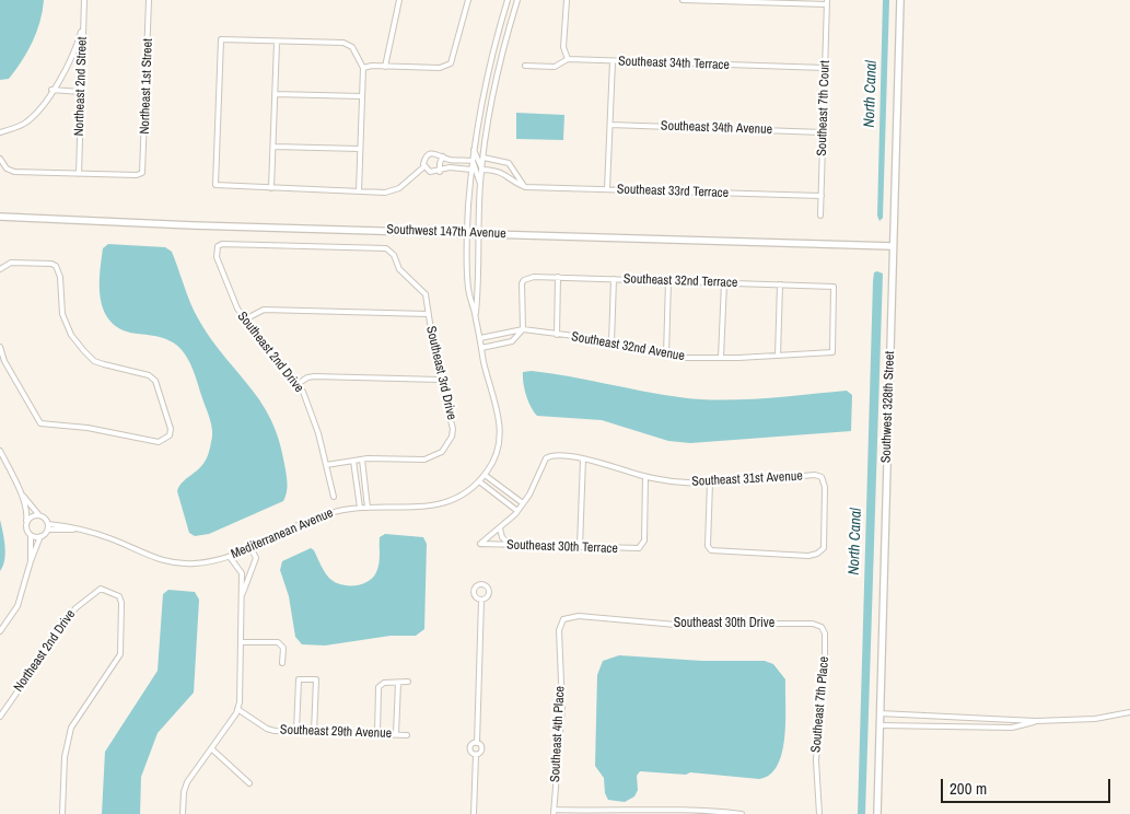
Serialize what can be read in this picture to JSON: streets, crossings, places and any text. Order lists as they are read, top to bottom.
{
  "streets": {
    "street": [
      "Southeast 34th Terrace",
      "Northeast 2nd Street",
      "Northeast 1st Street",
      "Southeast 7th Court",
      "Southeast 34th Avenue",
      "Southeast 33rd Terrace",
      "Southwest 147th Avenue",
      "Southeast 32nd Terrace",
      "Southeast 32nd Avenue",
      "Southeast 2nd Drive",
      "Southeast 3rd Drive",
      "Southwest 328th Street",
      "Southeast 31st Avenue",
      "Mediterranean Avenue",
      "Southeast 30th Terrace",
      "Southeast 30th Drive",
      "Northeast 2nd Drive",
      "Southeast 7th Place",
      "Southeast 29th Avenue",
      "Southeast 4th Place"
    ]
  },
  "crossings": [
    ["Southeast 34th Terrace", "Southeast 7th Court"],
    ["Northeast 2nd Street", "Northeast 1st Street"],
    ["Southeast 7th Court", "Southeast 34th Avenue"],
    ["Southeast 7th Court", "Southeast 33rd Terrace"],
    ["Southwest 147th Avenue", "Southwest 328th Street"],
    ["Southwest 147th Avenue", "Mediterranean Avenue"],
    ["Southeast 32nd Terrace", "Southeast 32nd Avenue"],
    ["Southeast 32nd Avenue", "Mediterranean Avenue"],
    ["Southeast 2nd Drive", "Southeast 3rd Drive"],
    ["Southeast 31st Avenue", "Southeast 30th Terrace"],
    ["Southeast 30th Drive", "Southeast 7th Place"],
    ["Southeast 30th Drive", "Southeast 4th Place"]
  ],
  "water": ["North Canal"],
  "scale_bar": "200 m"
}
